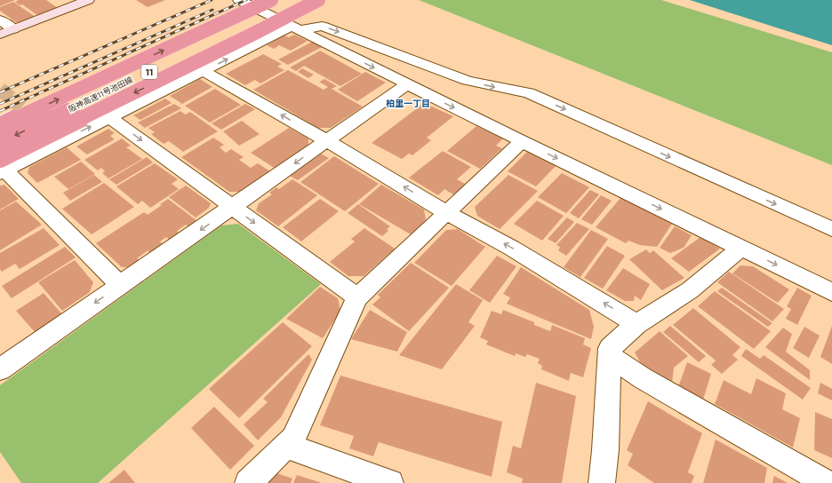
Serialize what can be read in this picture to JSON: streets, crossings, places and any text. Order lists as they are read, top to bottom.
{
  "streets": {
    "highway": ["11", "阪神高速11号池田線"]
  },
  "districts": ["柏里一丁目"]
}
